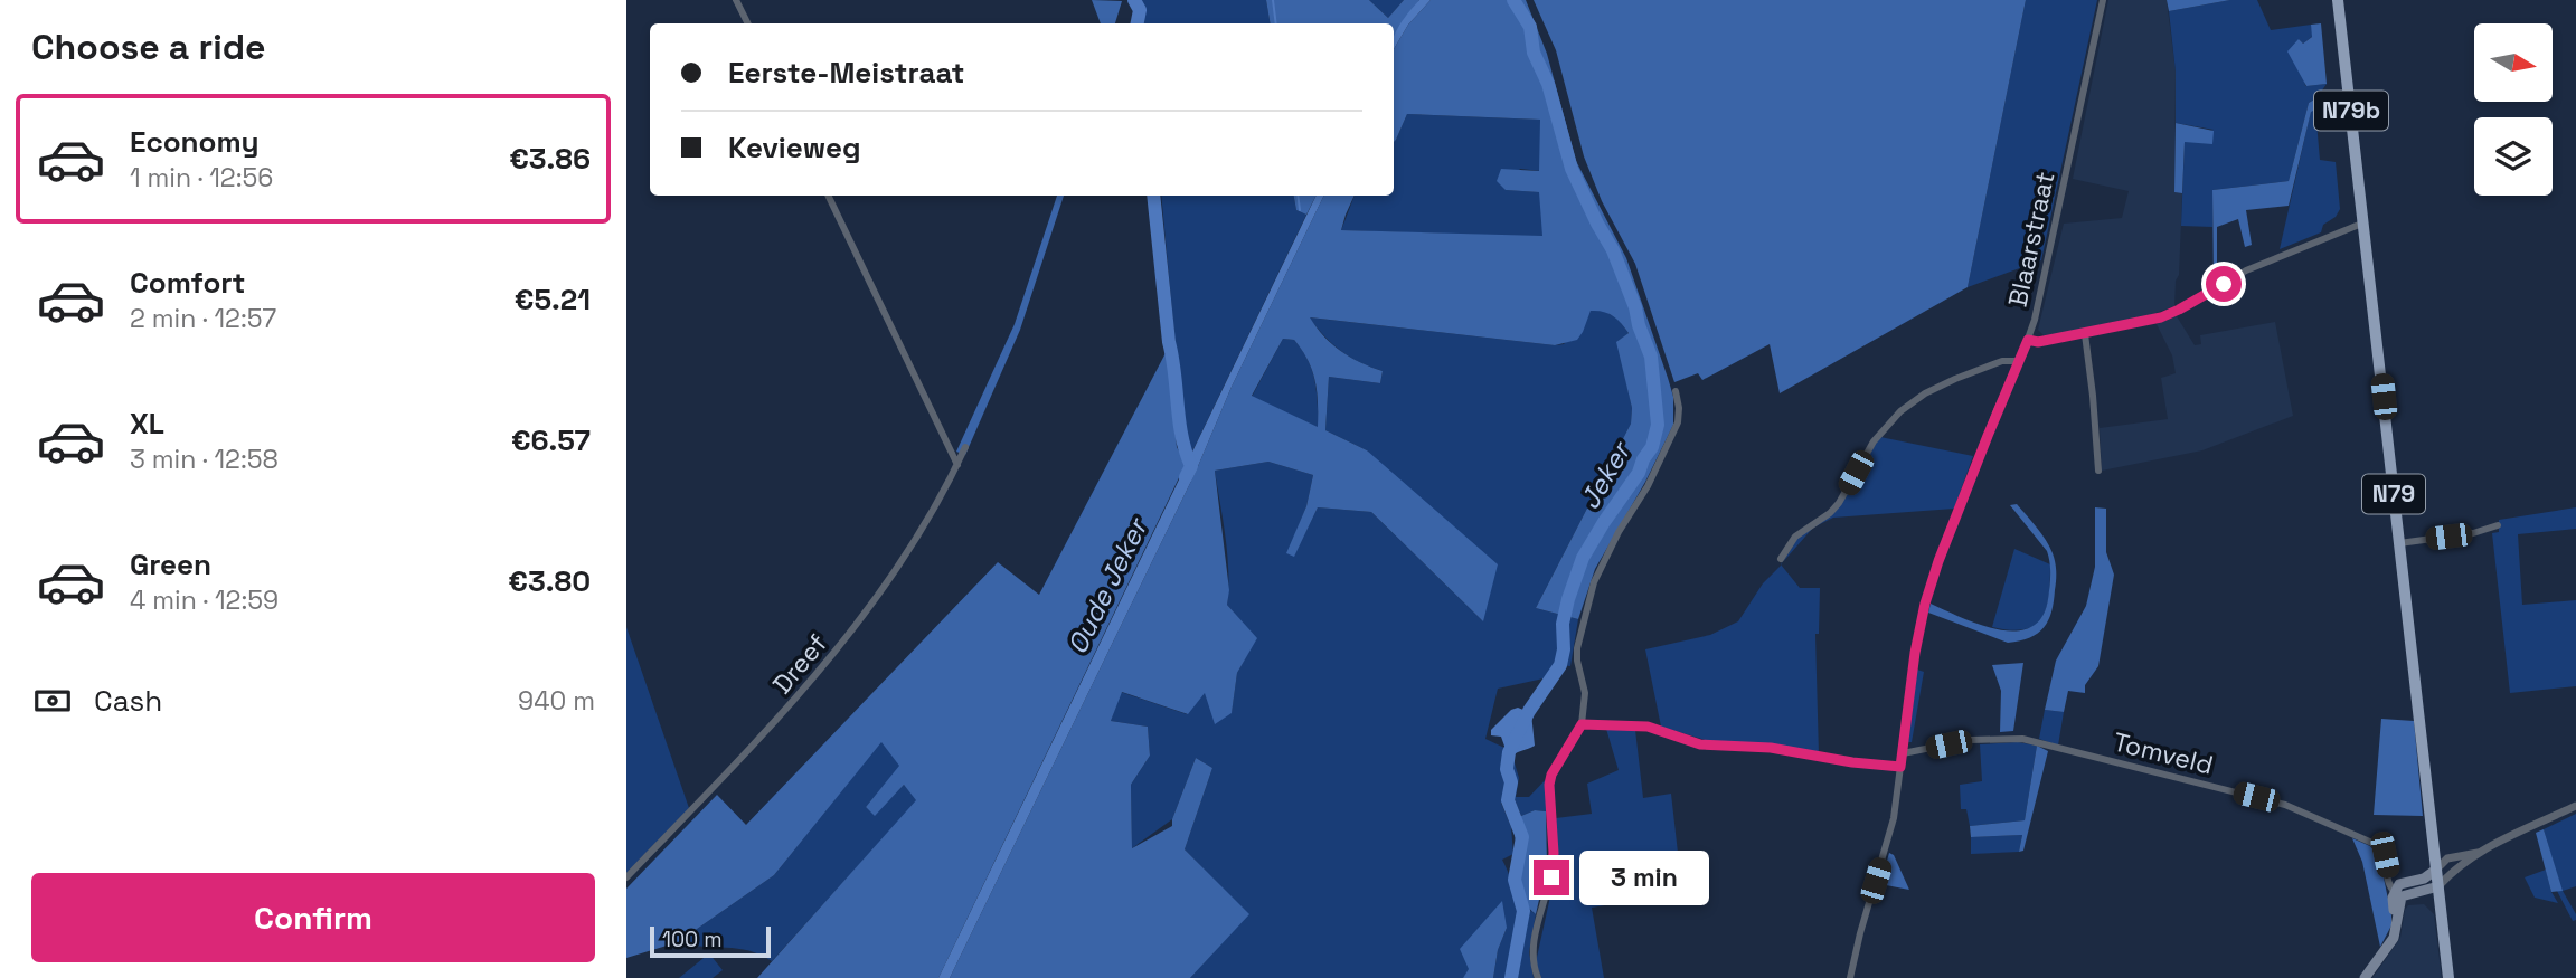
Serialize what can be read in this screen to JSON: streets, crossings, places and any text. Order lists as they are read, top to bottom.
{
  "streets": {
    "main road": ["N79b", "N79"],
    "street": ["Blaarstraat", "Dreef", "Tomveld"]
  },
  "crossings": [
    ["N79b", "N79"],
    ["Blaarstraat", "Tomveld"]
  ],
  "water": ["Jeker", "Oude Jeker"],
  "scale_bar": "100 m",
  "north": "right",
  "page": {
    "heading": "Choose a ride",
    "banner": ["Eerste-Meistraat", "Kevieweg"],
    "list": [
      {
        "name": "Economy",
        "note": "1 min · 12:56",
        "value": "€3.86"
      },
      {
        "name": "Comfort",
        "note": "2 min · 12:57",
        "value": "€5.21"
      },
      {
        "name": "XL",
        "note": "3 min · 12:58",
        "value": "€6.57"
      },
      {
        "name": "Green",
        "note": "4 min · 12:59",
        "value": "€3.80"
      }
    ],
    "pay": ["Cash", "940 m"],
    "bubble": "3 min",
    "buttons": "Confirm",
    "scale": "100 m"
  }
}
